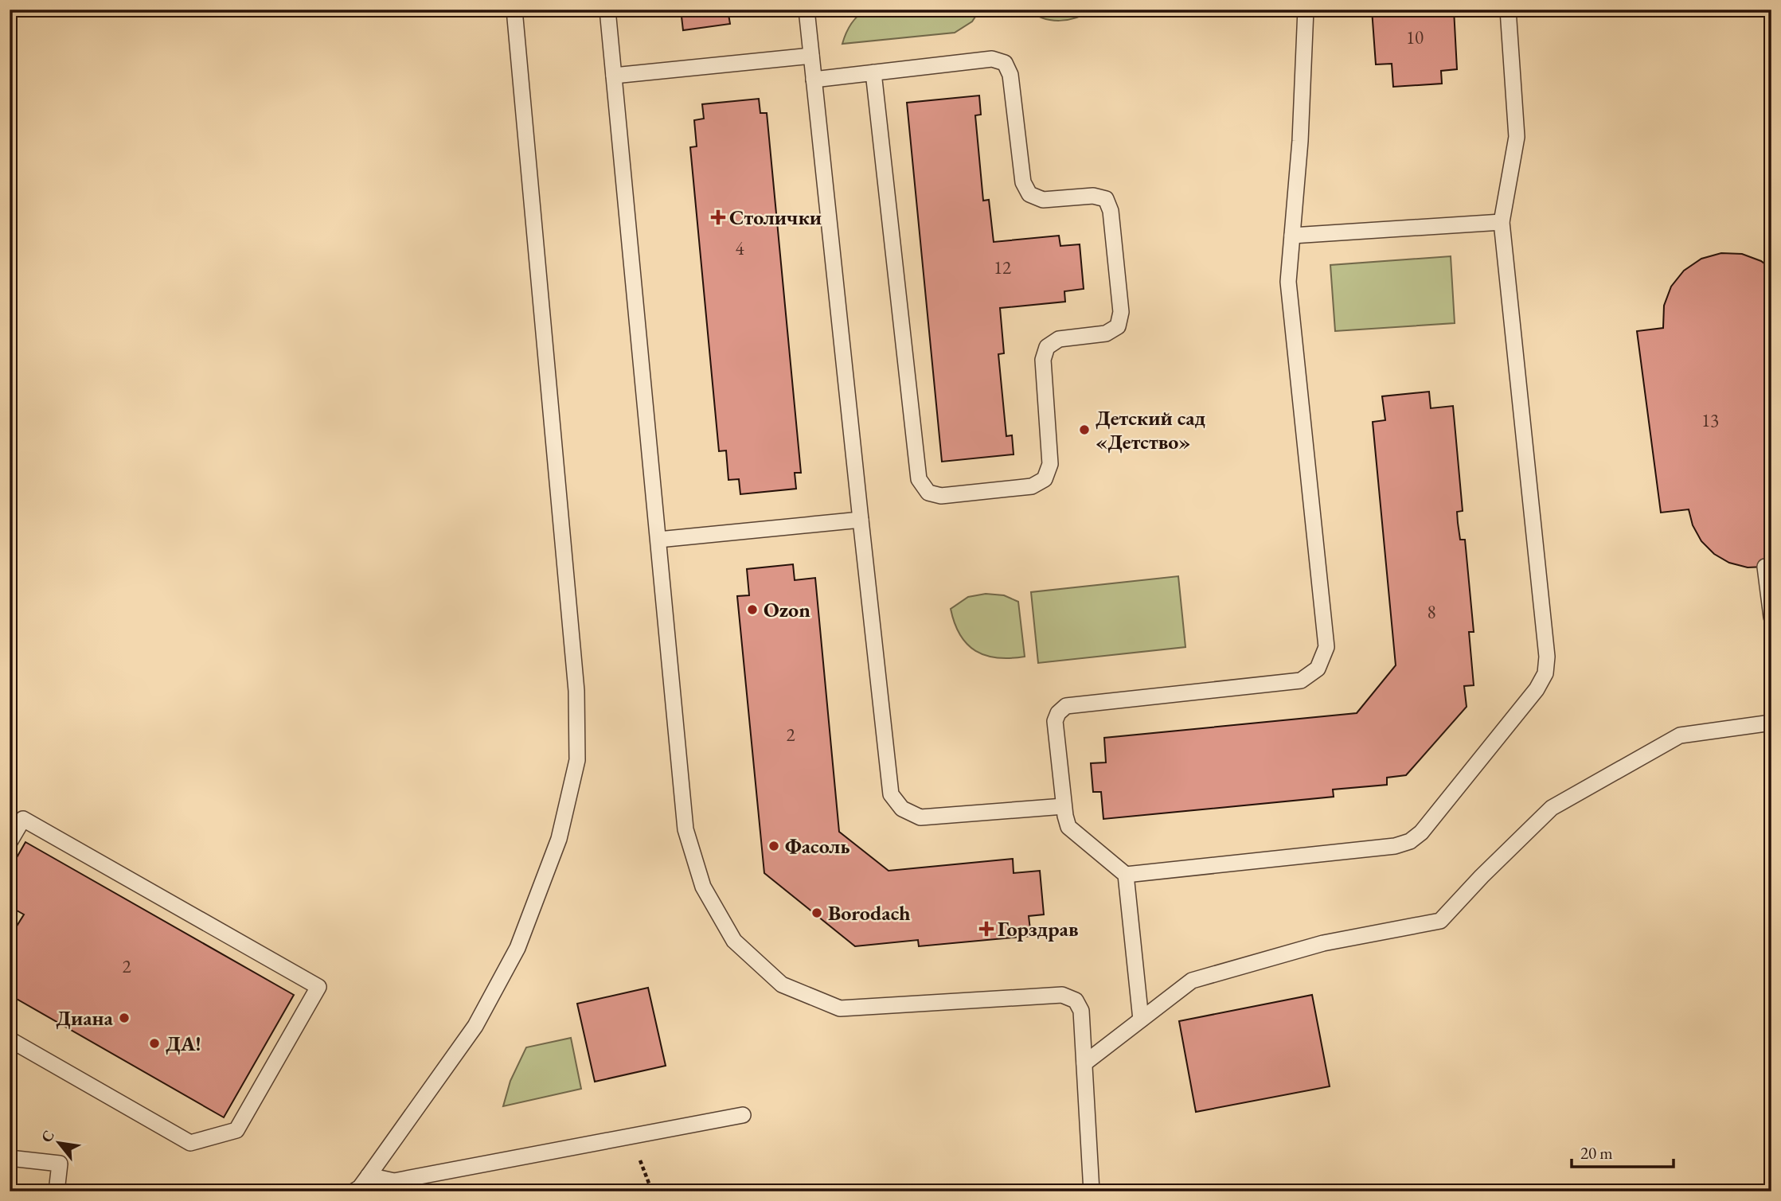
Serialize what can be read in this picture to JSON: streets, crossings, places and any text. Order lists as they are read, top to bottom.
{
  "places": {
    "health": ["Столички", "Горздрав"],
    "other": [
      "Детский сад «Детство»",
      "Ozon",
      "Фасоль",
      "Borodach",
      "Диана",
      "ДА!"
    ]
  },
  "house_numbers": [
    "10",
    "4",
    "12",
    "13",
    "8",
    "2",
    "2"
  ],
  "scale_bar": "20 m",
  "north": "top left"
}
